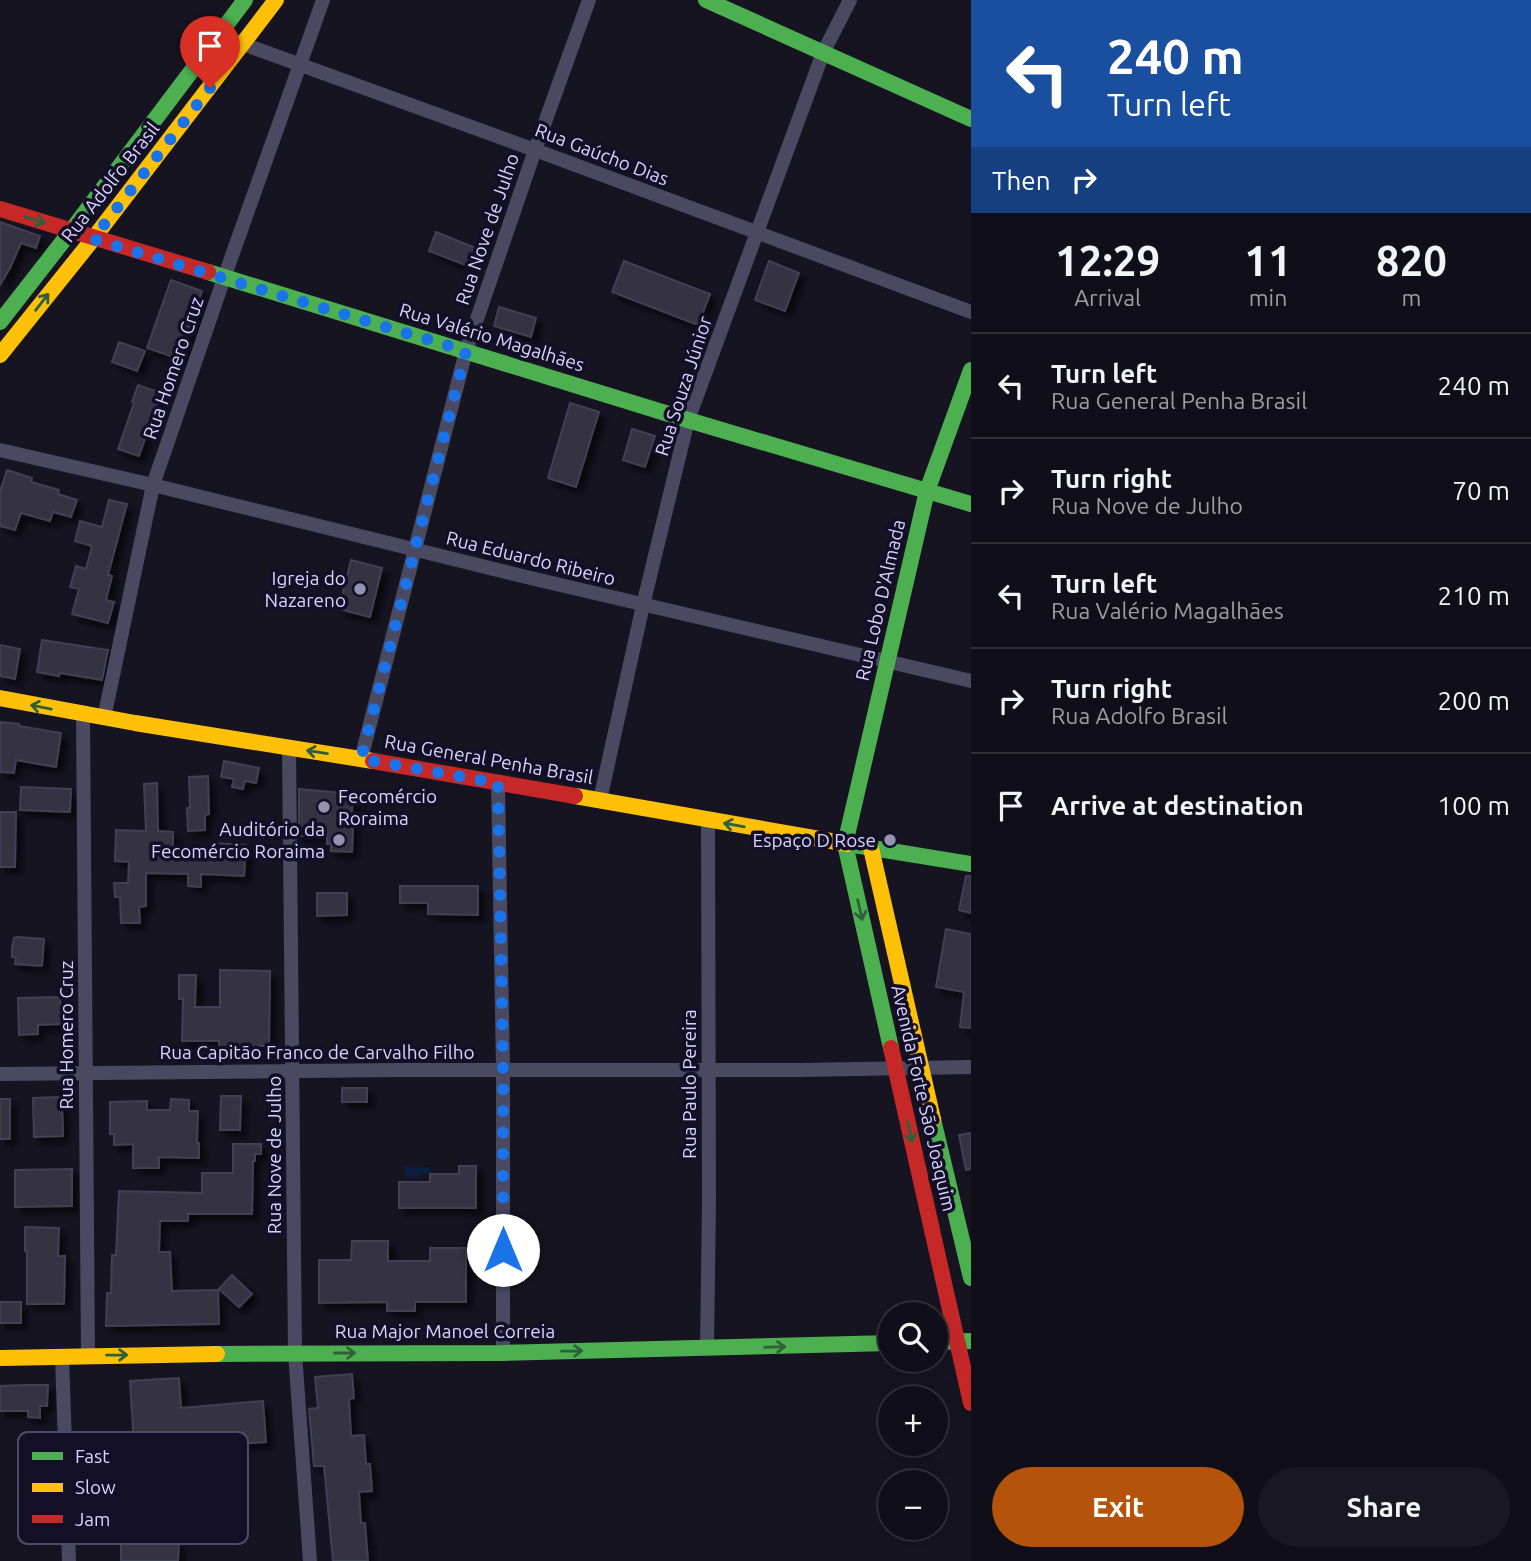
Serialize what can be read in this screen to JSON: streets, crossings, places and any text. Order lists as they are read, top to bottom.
{
  "streets": {
    "street": [
      "Rua Gaúcho Dias",
      "Rua Adolfo Brasil",
      "Rua Nove de Julho",
      "Rua Valério Magalhães",
      "Rua Homero Cruz",
      "Rua Souza Júnior",
      "Rua Eduardo Ribeiro",
      "Rua Lobo D'Almada",
      "Rua General Penha Brasil",
      "Rua Capitão Franco de Carvalho Filho",
      "Rua Paulo Pereira",
      "Avenida Forte São Joaquim",
      "Rua Major Manoel Correia"
    ]
  },
  "crossings": [
    ["Rua Gaúcho Dias", "Rua Adolfo Brasil"],
    ["Rua Gaúcho Dias", "Rua Nove de Julho"],
    ["Rua Gaúcho Dias", "Rua Homero Cruz"],
    ["Rua Gaúcho Dias", "Rua Souza Júnior"],
    ["Rua Adolfo Brasil", "Rua Valério Magalhães"],
    ["Rua Nove de Julho", "Rua Valério Magalhães"],
    ["Rua Nove de Julho", "Rua Eduardo Ribeiro"],
    ["Rua Nove de Julho", "Rua General Penha Brasil"],
    ["Rua Nove de Julho", "Rua Capitão Franco de Carvalho Filho"],
    ["Rua Nove de Julho", "Rua Major Manoel Correia"],
    ["Rua Valério Magalhães", "Rua Homero Cruz"],
    ["Rua Valério Magalhães", "Rua Souza Júnior"],
    ["Rua Valério Magalhães", "Rua Lobo D'Almada"],
    ["Rua Homero Cruz", "Rua Eduardo Ribeiro"],
    ["Rua Homero Cruz", "Rua General Penha Brasil"],
    ["Rua Homero Cruz", "Rua Capitão Franco de Carvalho Filho"],
    ["Rua Homero Cruz", "Rua Major Manoel Correia"],
    ["Rua Souza Júnior", "Rua Eduardo Ribeiro"],
    ["Rua Souza Júnior", "Rua General Penha Brasil"],
    ["Rua Eduardo Ribeiro", "Rua Lobo D'Almada"],
    ["Rua Lobo D'Almada", "Rua General Penha Brasil"],
    ["Rua Lobo D'Almada", "Avenida Forte São Joaquim"],
    ["Rua General Penha Brasil", "Rua Paulo Pereira"],
    ["Rua General Penha Brasil", "Avenida Forte São Joaquim"],
    ["Rua Capitão Franco de Carvalho Filho", "Rua Paulo Pereira"],
    ["Rua Capitão Franco de Carvalho Filho", "Avenida Forte São Joaquim"],
    ["Rua Paulo Pereira", "Rua Major Manoel Correia"]
  ],
  "one_way": ["Rua Major Manoel Correia"],
  "places": [
    "Igreja do Nazareno",
    "Fecomércio Roraima",
    "Auditório da Fecomércio Roraima",
    "Espaço D Rose"
  ],
  "legend": ["Fast", "Slow", "Jam"],
  "page": {
    "turn": ["240 m", "Turn left"],
    "then": "Then",
    "eta": [
      "12:29",
      "Arrival",
      "11",
      "min",
      "820",
      "m"
    ],
    "list": [
      {
        "name": "Turn left",
        "note": "Rua General Penha Brasil",
        "value": "240 m"
      },
      {
        "name": "Turn right",
        "note": "Rua Nove de Julho",
        "value": "70 m"
      },
      {
        "name": "Turn left",
        "note": "Rua Valério Magalhães",
        "value": "210 m"
      },
      {
        "name": "Turn right",
        "note": "Rua Adolfo Brasil",
        "value": "200 m"
      },
      {
        "name": "Arrive at destination",
        "value": "100 m"
      }
    ],
    "map_buttons": ["+", "−"],
    "buttons": ["Exit", "Share"]
  }
}
